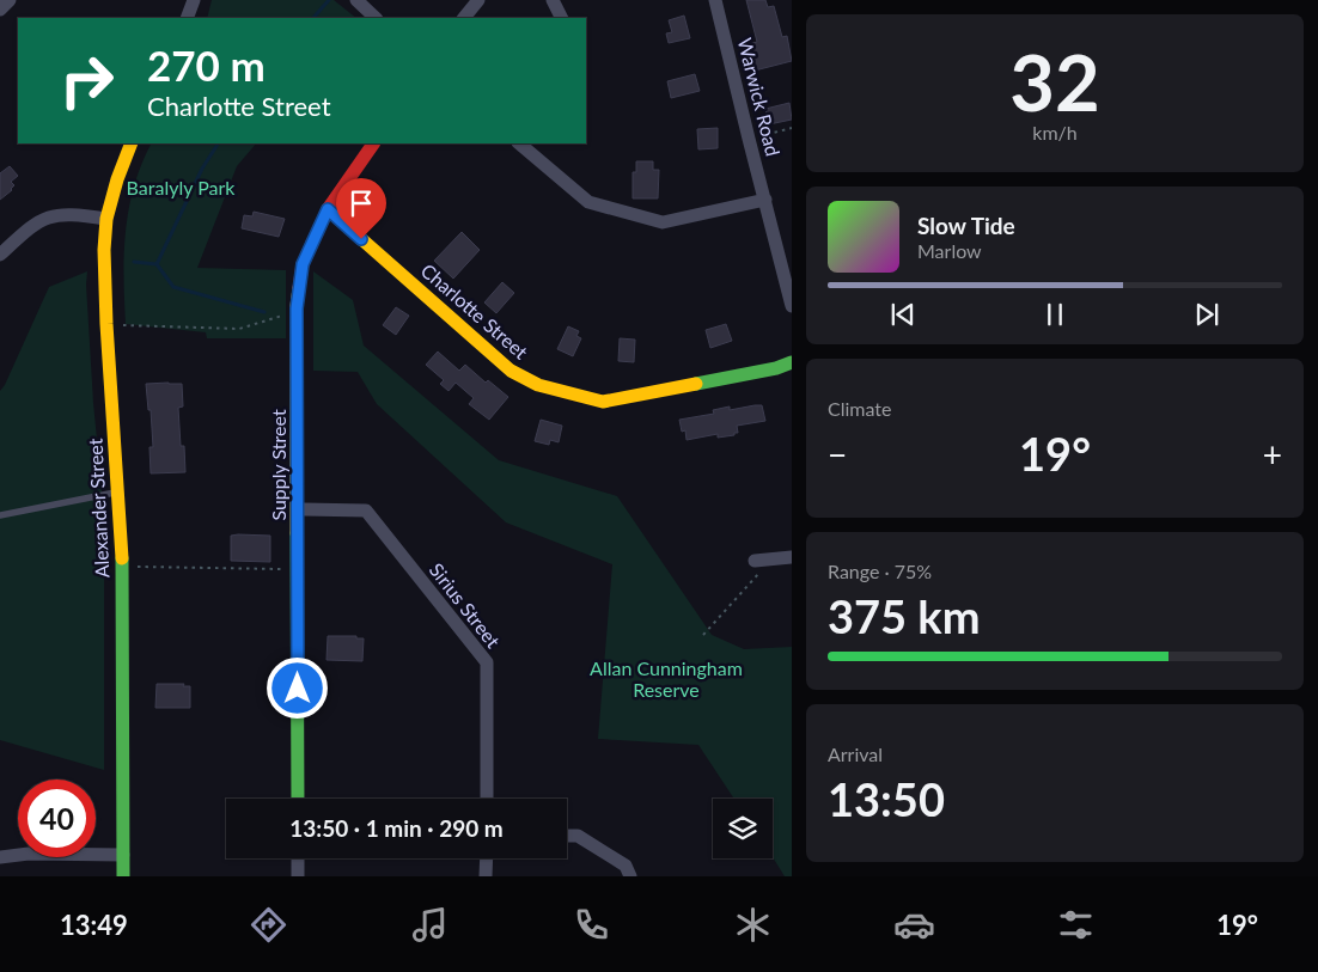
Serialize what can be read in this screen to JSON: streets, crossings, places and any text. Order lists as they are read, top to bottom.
{
  "streets": {
    "street": [
      "Warwick Road",
      "Charlotte Street",
      "Supply Street",
      "Alexander Street",
      "Sirius Street"
    ]
  },
  "crossings": [
    ["Charlotte Street", "Supply Street"],
    ["Supply Street", "Sirius Street"]
  ],
  "parks": ["Baralyly Park", "Allan Cunningham Reserve"],
  "page": {
    "tile": [
      ["32", "km/h"],
      "Climate",
      ["Range · 75%", "375 km"],
      ["Arrival", "13:50"]
    ],
    "turn": ["270 m", "Charlotte Street"],
    "song": ["Slow Tide", "Marlow"],
    "heat": ["−", "19°", "+"],
    "limit": "40",
    "trip": "13:50 · 1 min · 290 m",
    "tabs": ["13:49", "19°"]
  }
}
